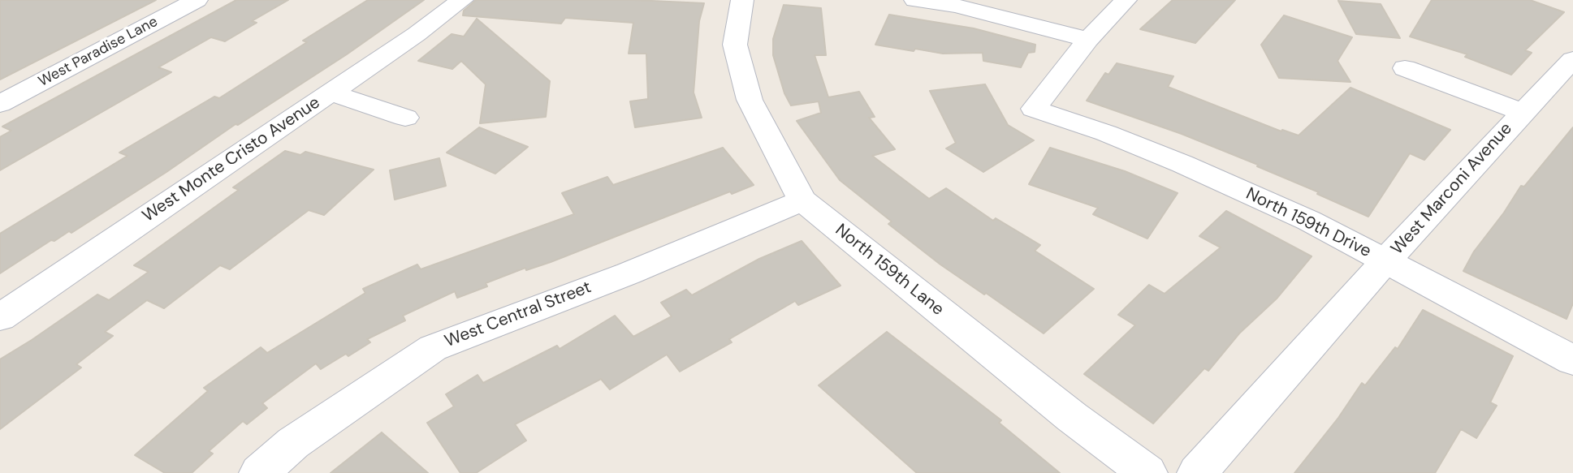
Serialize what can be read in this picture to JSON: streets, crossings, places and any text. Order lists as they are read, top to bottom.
{
  "streets": {
    "street": [
      "West Paradise Lane",
      "West Monte Cristo Avenue",
      "West Marconi Avenue",
      "North 159th Drive",
      "North 159th Lane",
      "West Central Street"
    ]
  },
  "crossings": [
    ["West Marconi Avenue", "North 159th Drive"],
    ["North 159th Lane", "West Central Street"]
  ]
}
